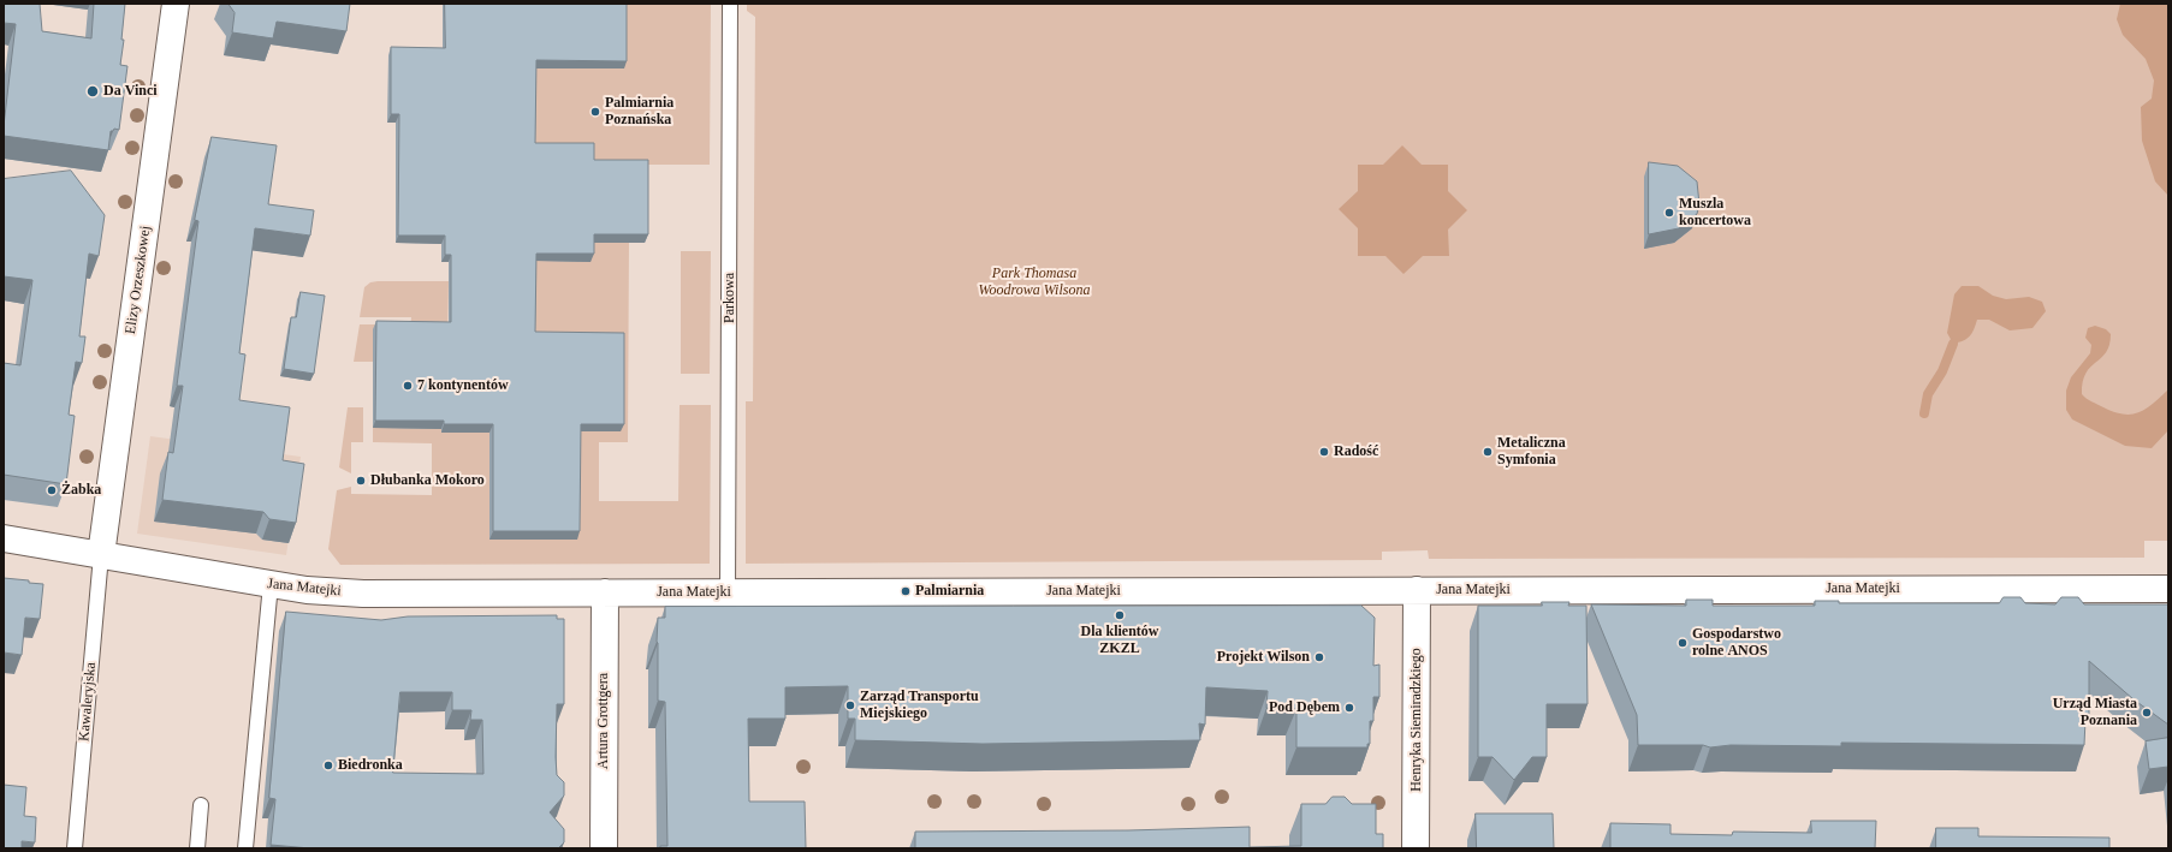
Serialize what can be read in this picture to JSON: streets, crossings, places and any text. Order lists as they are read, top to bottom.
{
  "streets": {
    "street": [
      "Elizy Orzeszkowej",
      "Jana Matejki",
      "Henryka Siemiradzkiego",
      "Artura Grottgera"
    ],
    "lane": ["Parkowa", "Kawaleryjska"]
  },
  "crossings": [
    ["Elizy Orzeszkowej", "Jana Matejki"],
    ["Elizy Orzeszkowej", "Kawaleryjska"],
    ["Parkowa", "Jana Matejki"],
    ["Jana Matejki", "Kawaleryjska"],
    ["Jana Matejki", "Henryka Siemiradzkiego"],
    ["Jana Matejki", "Artura Grottgera"]
  ],
  "parks": ["Park Thomasa Woodrowa Wilsona"],
  "places": [
    "Da Vinci",
    "Palmiarnia Poznańska",
    "Muszla koncertowa",
    "7 kontynentów",
    "Radość",
    "Metaliczna Symfonia",
    "Dłubanka Mokoro",
    "Żabka",
    "Palmiarnia",
    "Dla klientów ZKZL",
    "Gospodarstwo rolne ANOS",
    "Projekt Wilson",
    "Zarząd Transportu Miejskiego",
    "Pod Dębem",
    "Urząd Miasta Poznania",
    "Biedronka"
  ]
}
